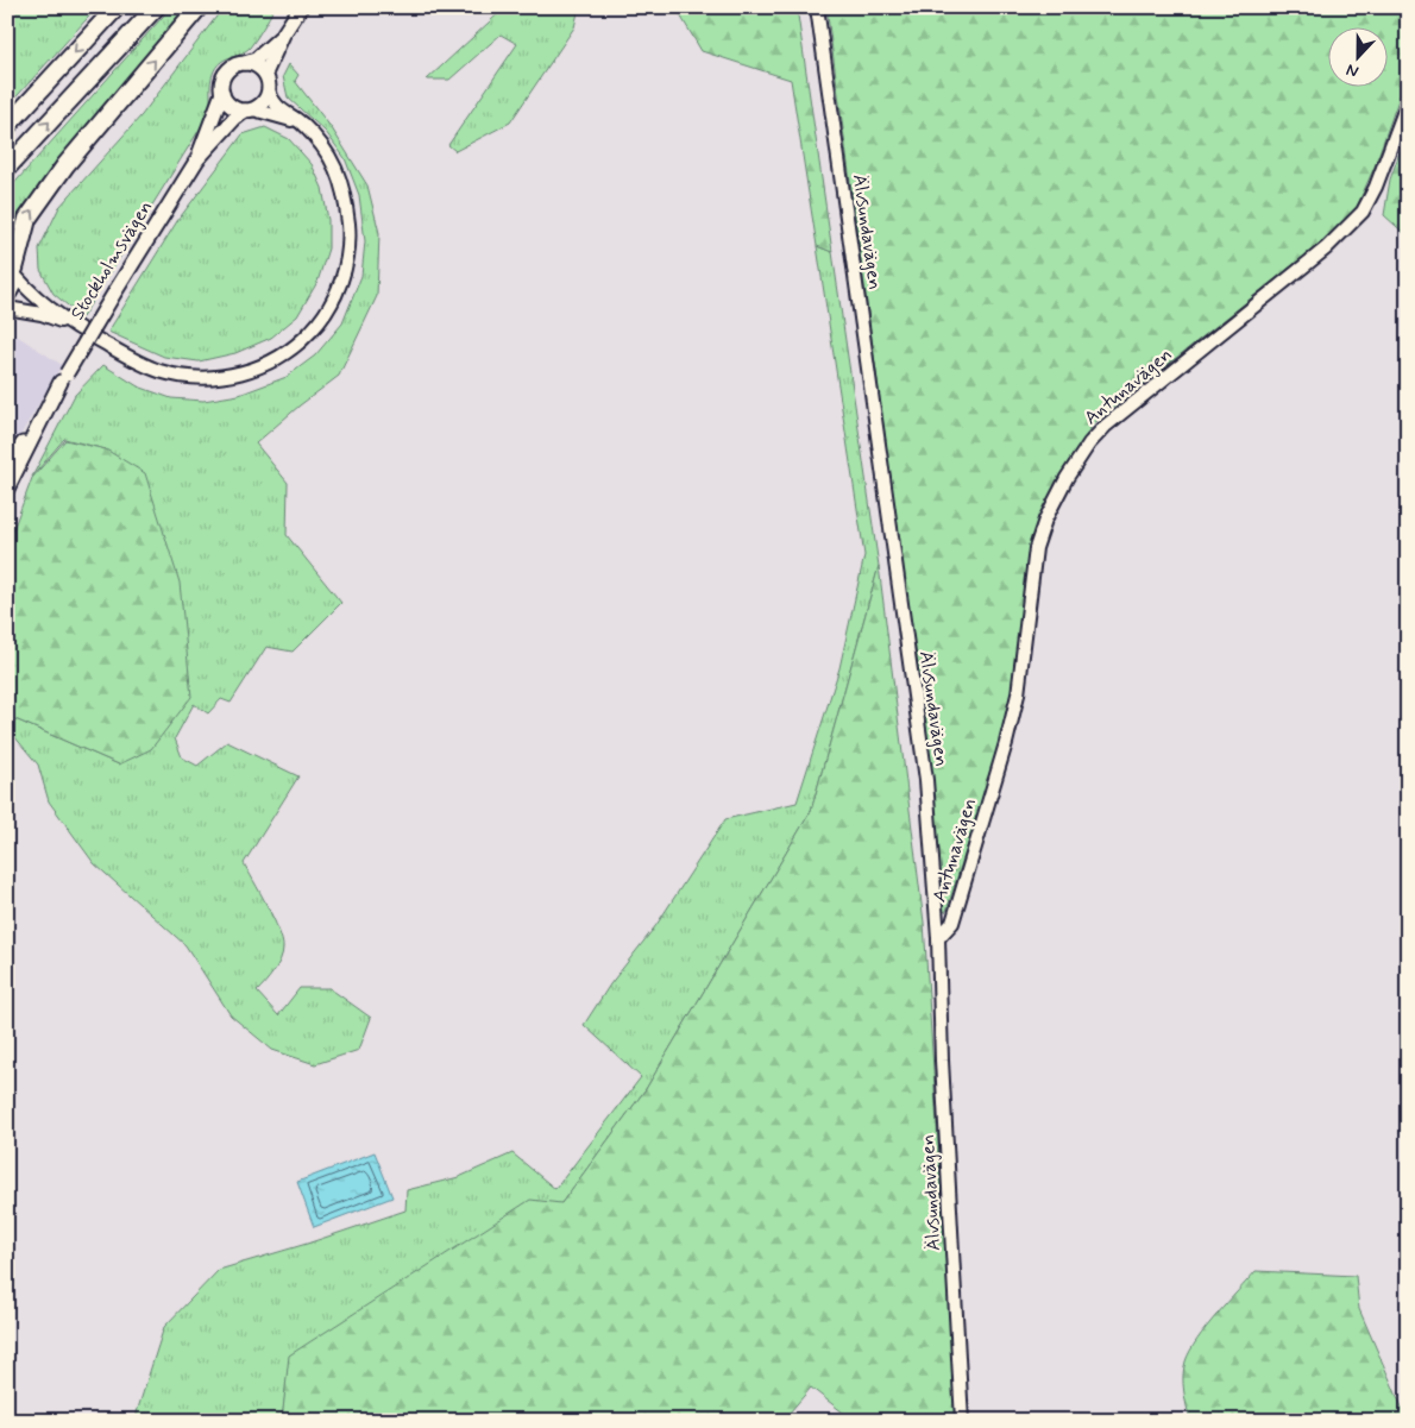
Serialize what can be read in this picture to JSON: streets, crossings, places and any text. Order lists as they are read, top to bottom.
{
  "streets": {
    "main road": ["Stockholmsvägen"],
    "street": ["Älvsundavägen", "Antunavägen"]
  },
  "crossings": [
    ["Älvsundavägen", "Antunavägen"]
  ],
  "north": "bottom"
}
